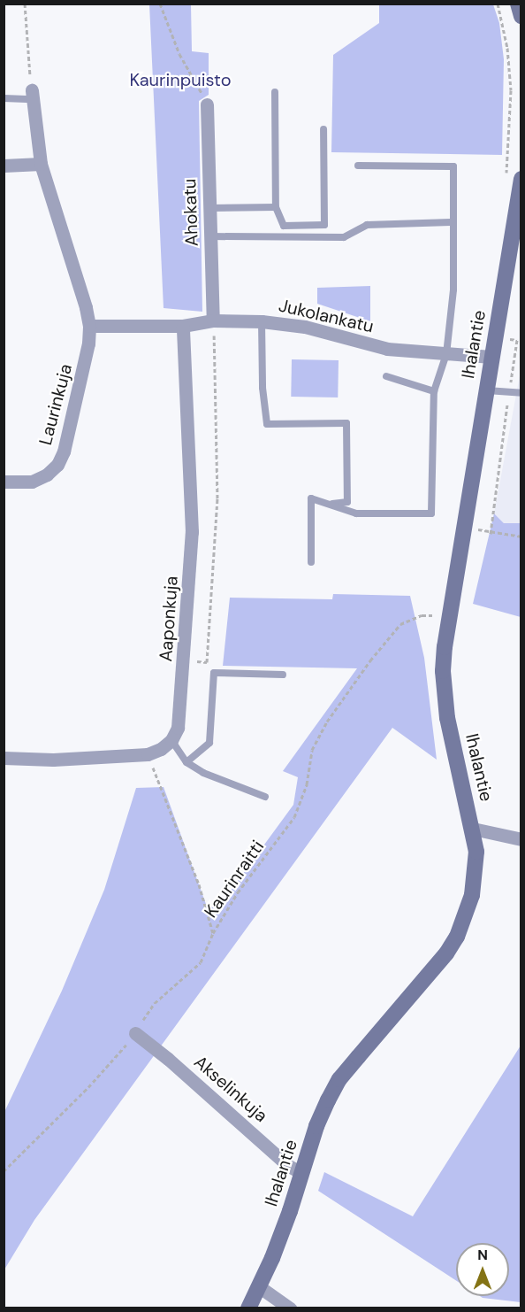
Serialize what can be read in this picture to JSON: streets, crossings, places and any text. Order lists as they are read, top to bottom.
{
  "streets": {
    "street": [
      "Ahokatu",
      "Jukolankatu",
      "Ihalantie",
      "Laurinkuja",
      "Aaponkuja",
      "Akselinkuja"
    ],
    "path": ["Kaurinraitti"]
  },
  "crossings": [
    ["Ahokatu", "Jukolankatu"],
    ["Jukolankatu", "Ihalantie"],
    ["Jukolankatu", "Laurinkuja"],
    ["Jukolankatu", "Aaponkuja"],
    ["Ihalantie", "Akselinkuja"],
    ["Kaurinraitti", "Akselinkuja"]
  ],
  "parks": ["Kaurinpuisto"],
  "north": "top"
}
